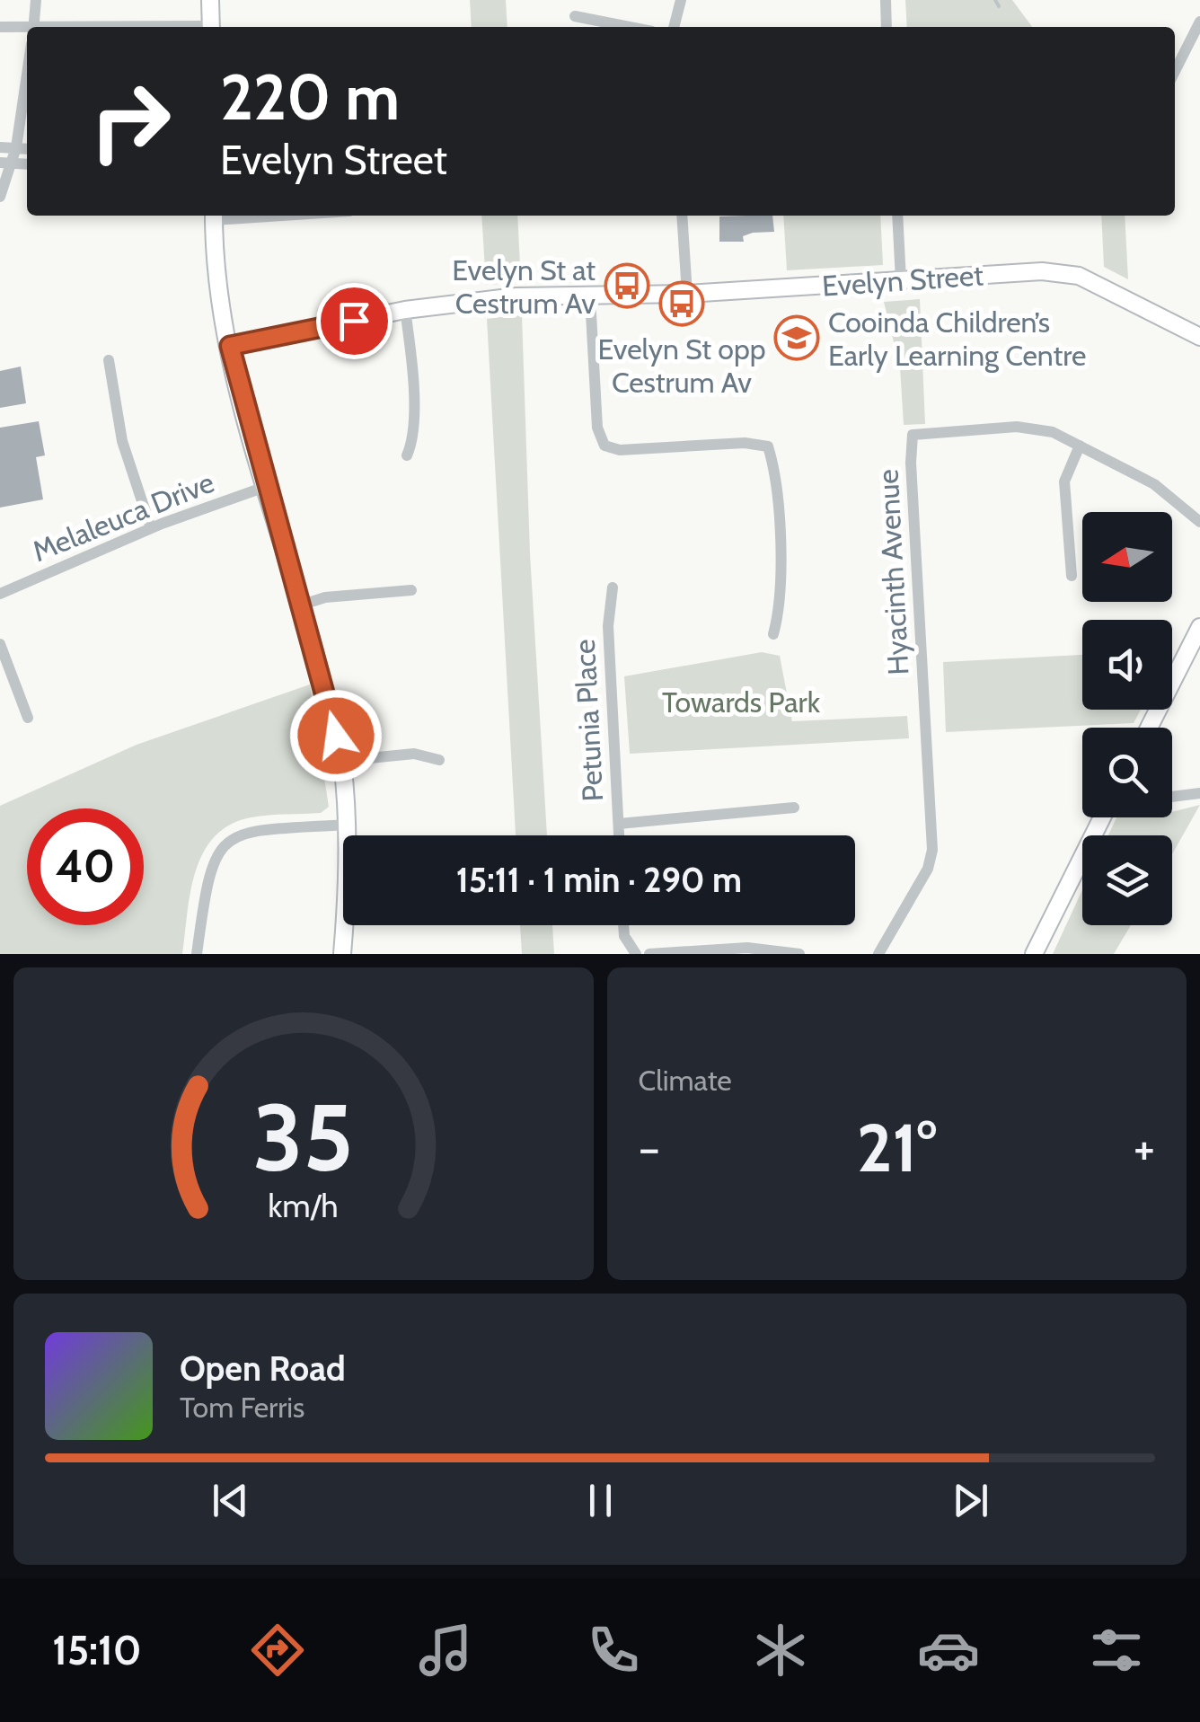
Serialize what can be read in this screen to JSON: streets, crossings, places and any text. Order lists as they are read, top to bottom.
{
  "streets": {
    "street": [
      "Evelyn Street",
      "Melaleuca Drive",
      "Hyacinth Avenue",
      "Petunia Place"
    ]
  },
  "parks": ["Towards Park"],
  "places": {
    "bus stop": ["Evelyn St at Cestrum Av", "Evelyn St opp Cestrum Av"],
    "school or university": ["Cooinda Children’s Early Learning Centre"]
  },
  "north": "left",
  "page": {
    "turn": ["220 m", "Evelyn Street"],
    "limit": "40",
    "trip": "15:11 · 1 min · 290 m",
    "tile": "Climate",
    "heat": ["−", "21°", "+"],
    "song": ["Open Road", "Tom Ferris"],
    "tabs": "15:10",
    "gauge": ["35", "km/h"]
  }
}
